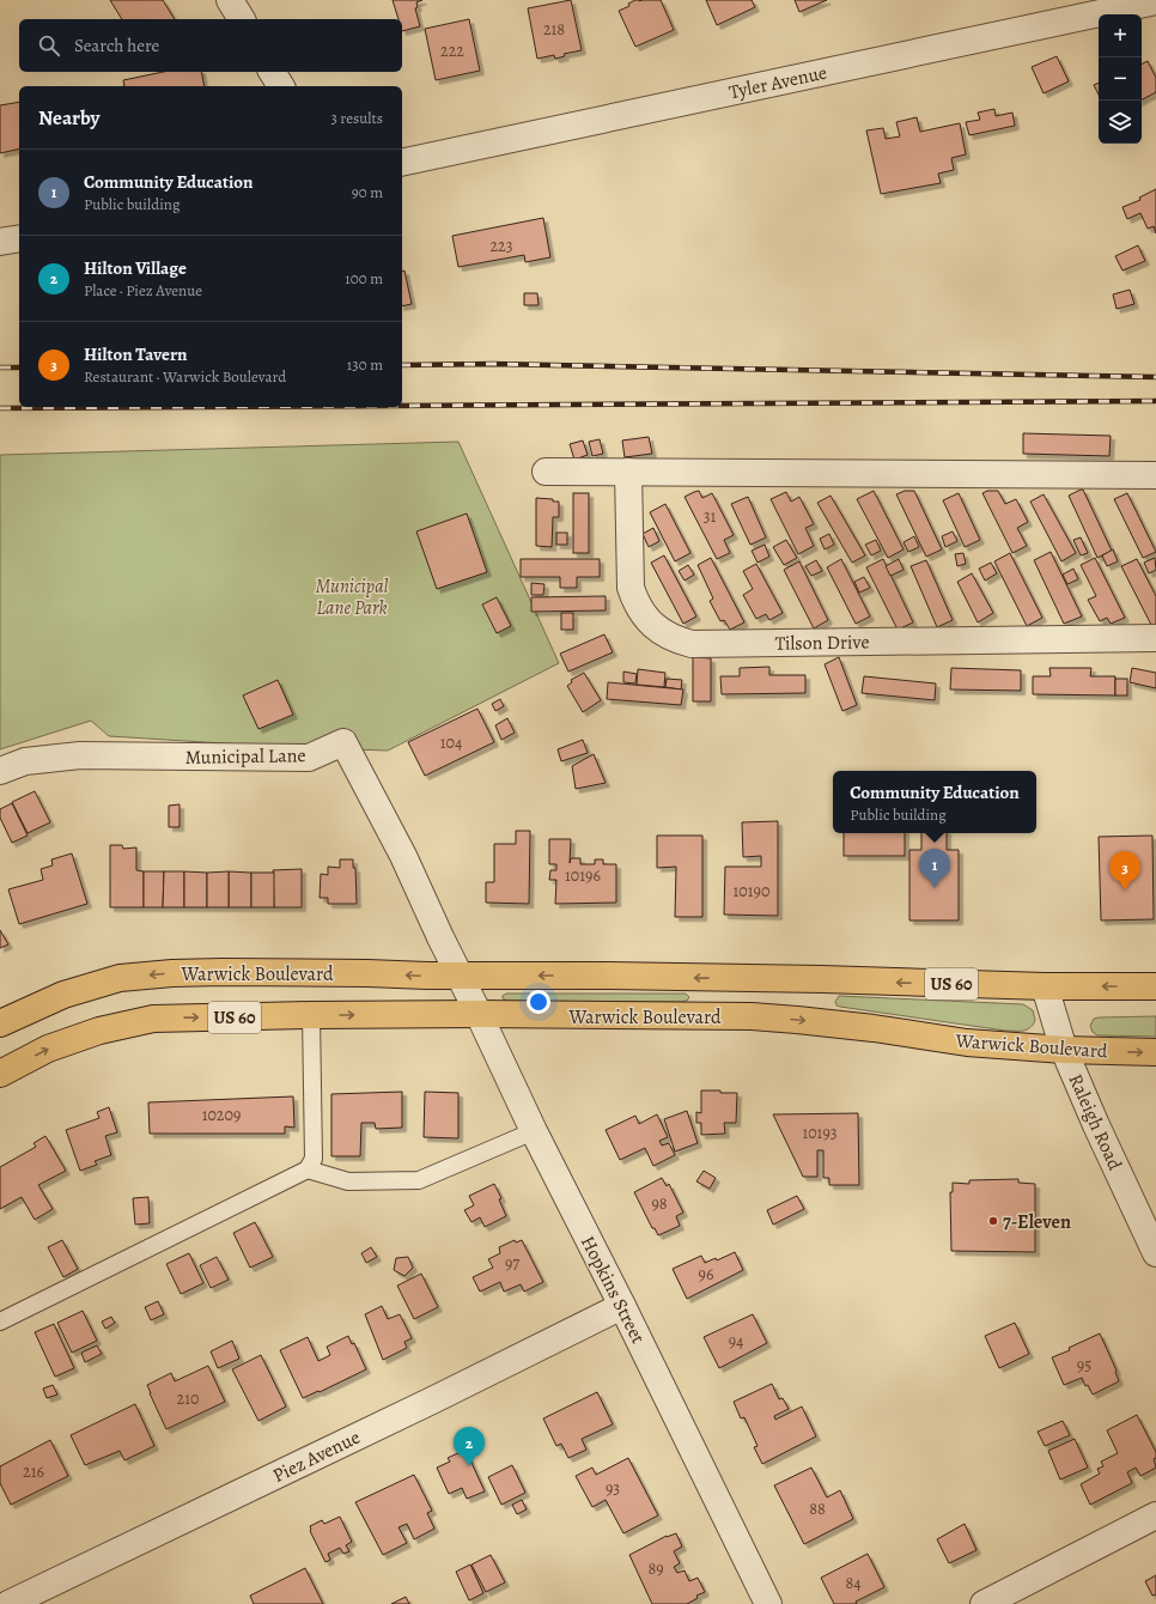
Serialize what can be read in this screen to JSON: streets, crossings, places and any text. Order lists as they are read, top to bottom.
{
  "streets": {
    "main road": ["Warwick Boulevard", "US 60"],
    "street": [
      "Tyler Avenue",
      "Tilson Drive",
      "Municipal Lane",
      "Raleigh Road",
      "Hopkins Street",
      "Piez Avenue"
    ]
  },
  "crossings": [
    ["Municipal Lane", "Warwick Boulevard"],
    ["Municipal Lane", "Hopkins Street"],
    ["Warwick Boulevard", "Raleigh Road"],
    ["Warwick Boulevard", "Hopkins Street"],
    ["Hopkins Street", "Piez Avenue"]
  ],
  "parks": ["Municipal Lane Park"],
  "places": ["7-Eleven"],
  "house_numbers": [
    "218",
    "222",
    "223",
    "31",
    "104",
    "10196",
    "10190",
    "10209",
    "10193",
    "98",
    "97",
    "96",
    "94",
    "95",
    "210",
    "216",
    "93",
    "88",
    "89",
    "84"
  ],
  "page": {
    "map_buttons": ["+", "−"],
    "search": "Search here",
    "heading": ["Nearby", "3 results"],
    "list": [
      {
        "mark": "1",
        "name": "Community Education",
        "note": "Public building",
        "value": "90 m"
      },
      {
        "mark": "2",
        "name": "Hilton Village",
        "note": "Place · Piez Avenue",
        "value": "100 m"
      },
      {
        "mark": "3",
        "name": "Hilton Tavern",
        "note": "Restaurant · Warwick Boulevard",
        "value": "130 m"
      }
    ],
    "popup": ["Community Education", "Public building"],
    "pins": ["1", "3", "2"]
  }
}
